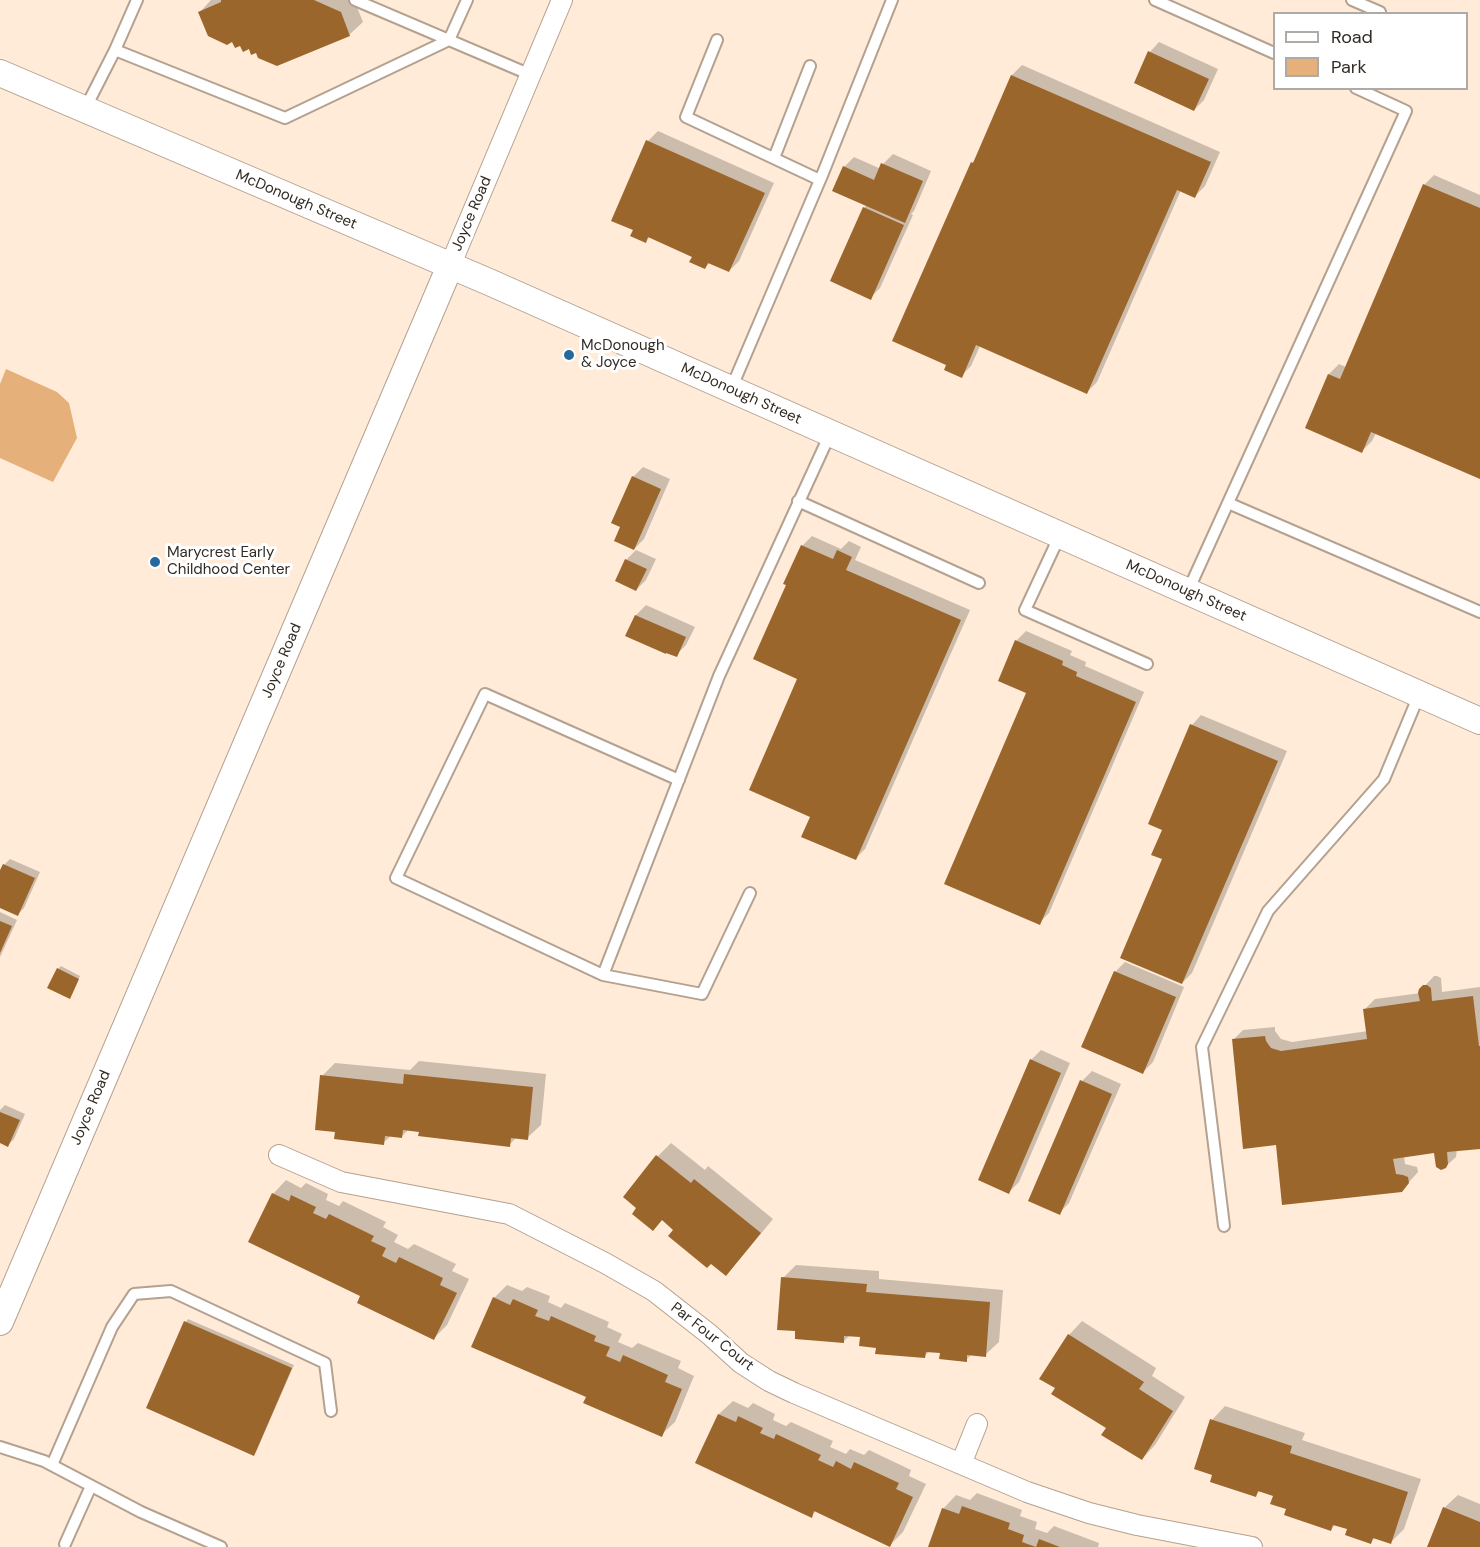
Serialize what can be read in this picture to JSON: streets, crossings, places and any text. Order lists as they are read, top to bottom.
{
  "streets": {
    "street": ["McDonough Street", "Joyce Road", "Par Four Court"]
  },
  "crossings": [
    ["McDonough Street", "Joyce Road"]
  ],
  "places": ["McDonough & Joyce", "Marycrest Early Childhood Center"],
  "legend": ["Road", "Park"]
}
